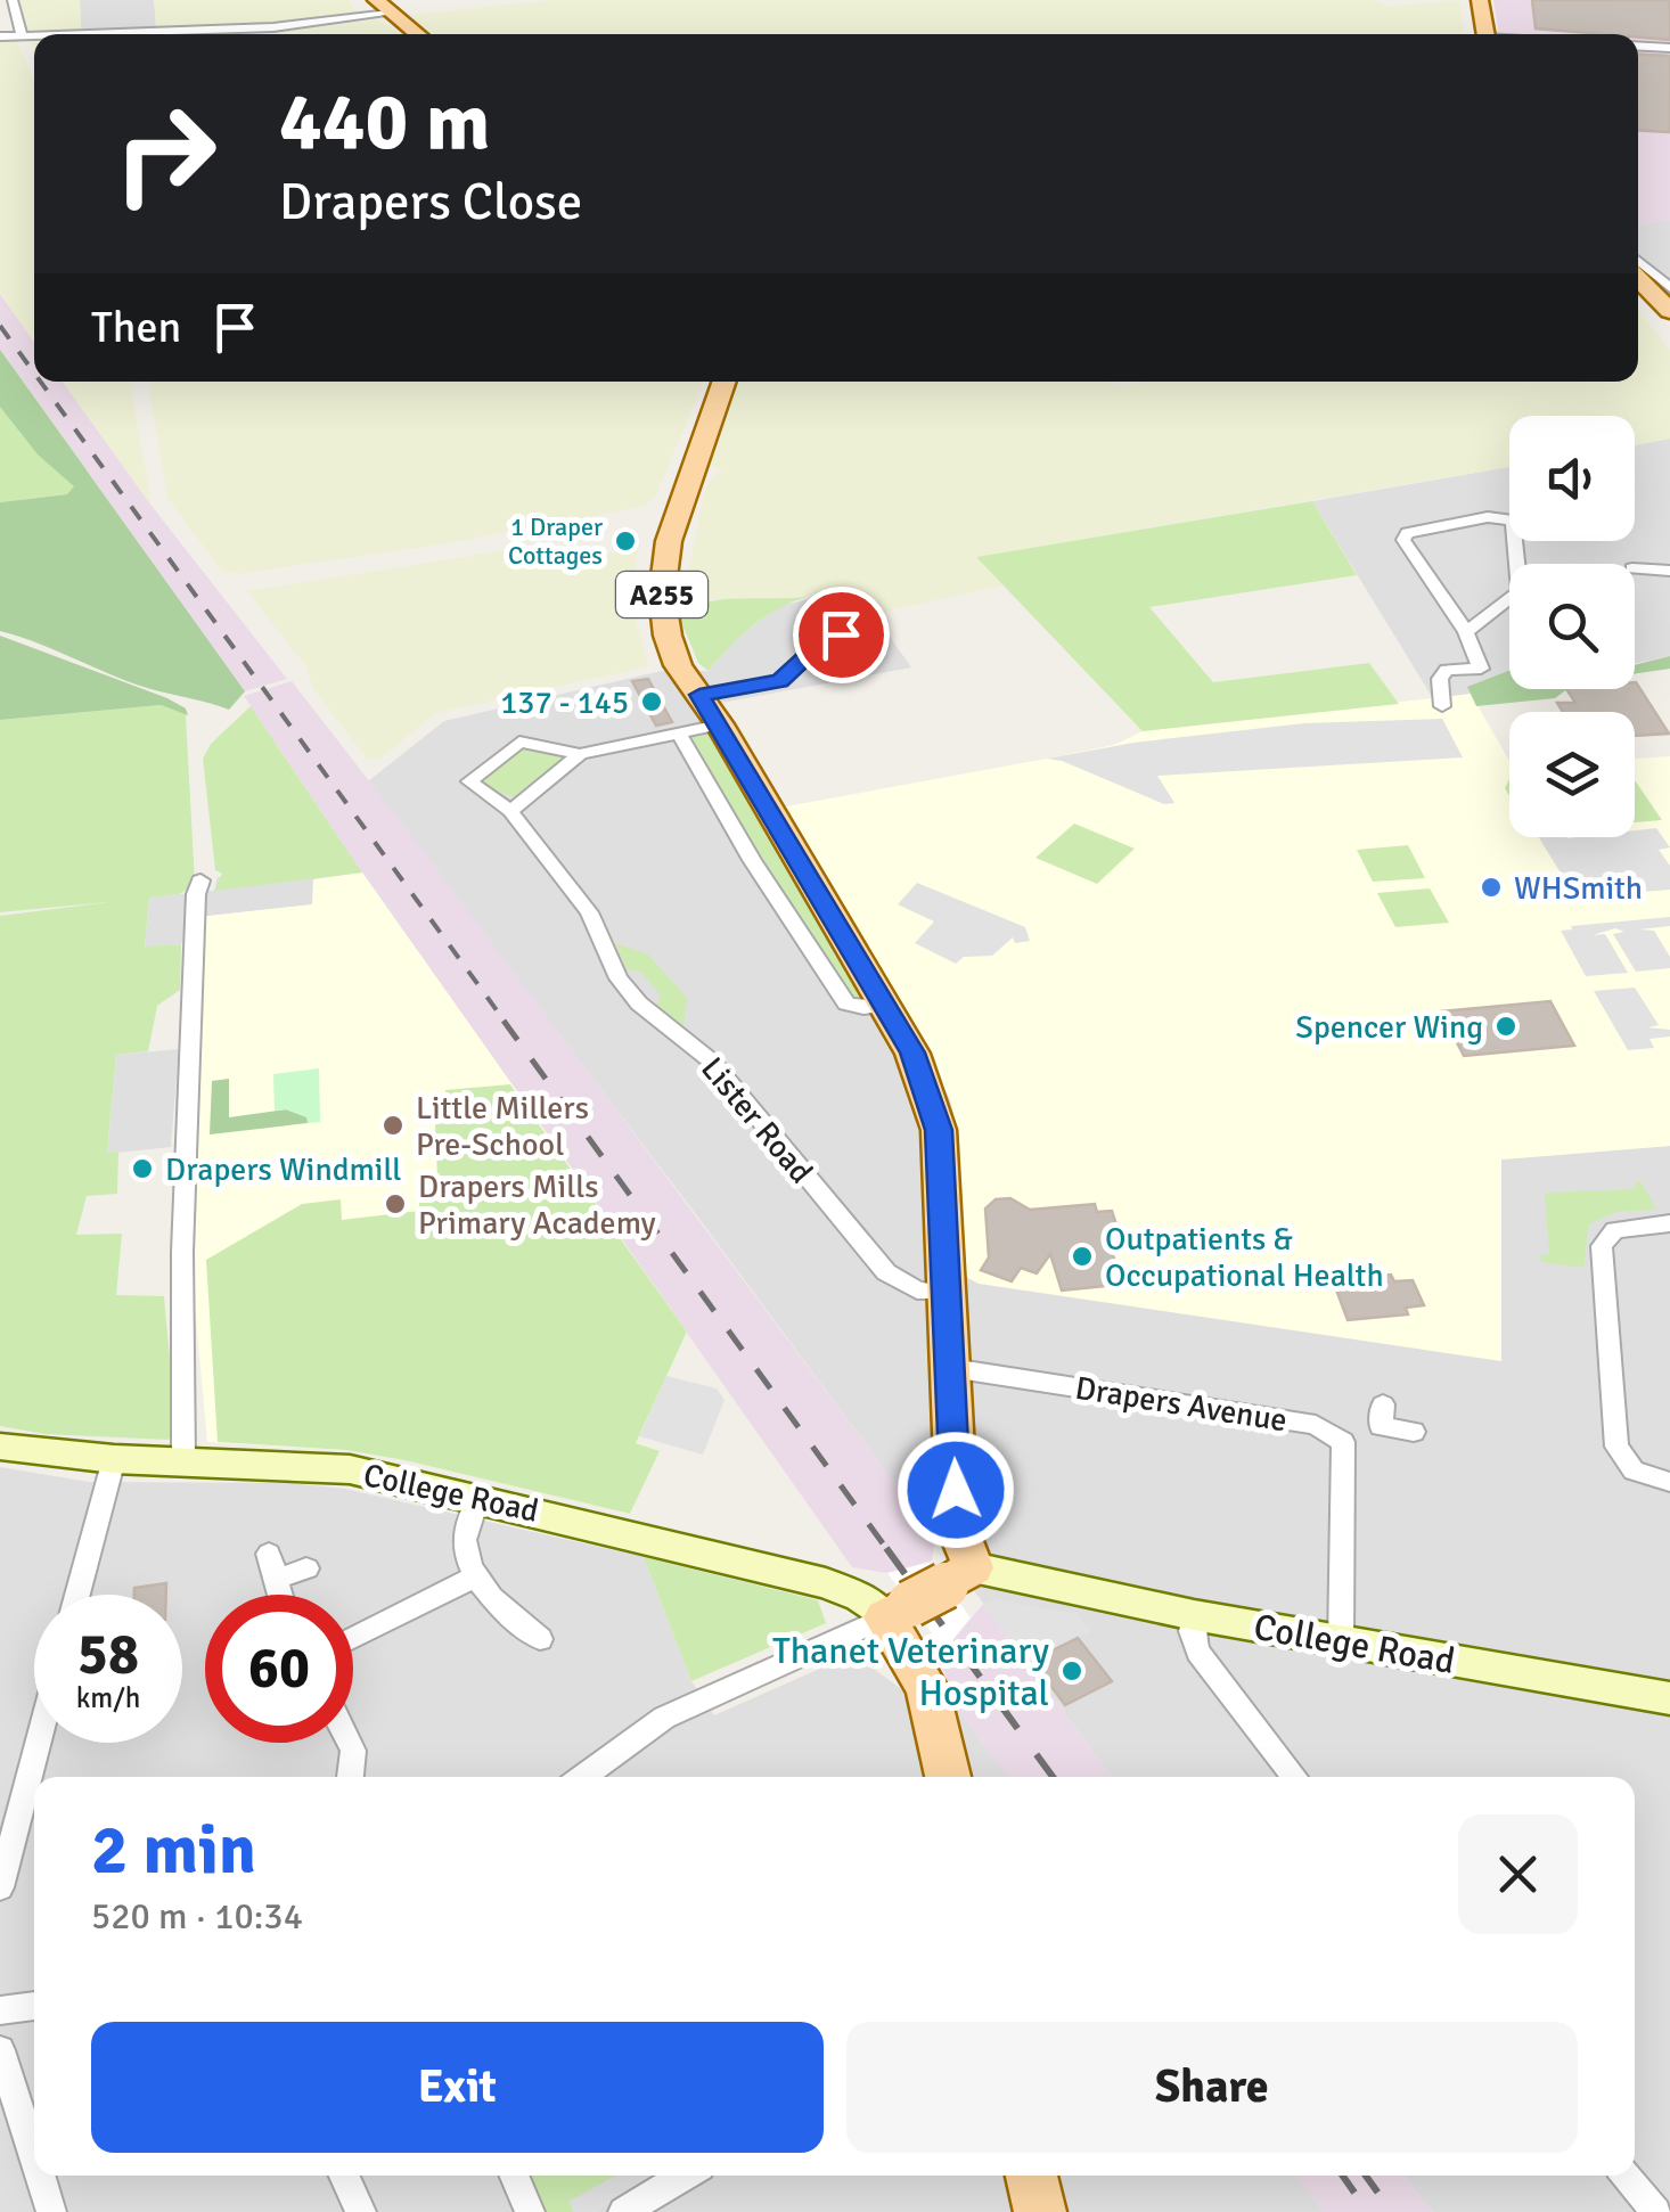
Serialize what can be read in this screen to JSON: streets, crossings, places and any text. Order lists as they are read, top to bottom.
{
  "streets": {
    "main road": ["A255", "College Road"],
    "street": ["Lister Road", "Drapers Avenue"]
  },
  "crossings": [
    ["A255", "Lister Road"],
    ["A255", "Drapers Avenue"],
    ["A255", "College Road"]
  ],
  "places": [
    "1 Draper Cottages",
    "137 - 145",
    "WHSmith",
    "Spencer Wing",
    "Little Millers Pre-School",
    "Drapers Windmill",
    "Drapers Mills Primary Academy",
    "Outpatients & Occupational Health",
    "Thanet Veterinary Hospital"
  ],
  "page": {
    "turn": ["440 m", "Drapers Close"],
    "then": "Then",
    "speed": "58 km/h",
    "limit": "60",
    "heading": ["2 min", "520 m · 10:34"],
    "buttons": ["Exit", "Share"]
  }
}
